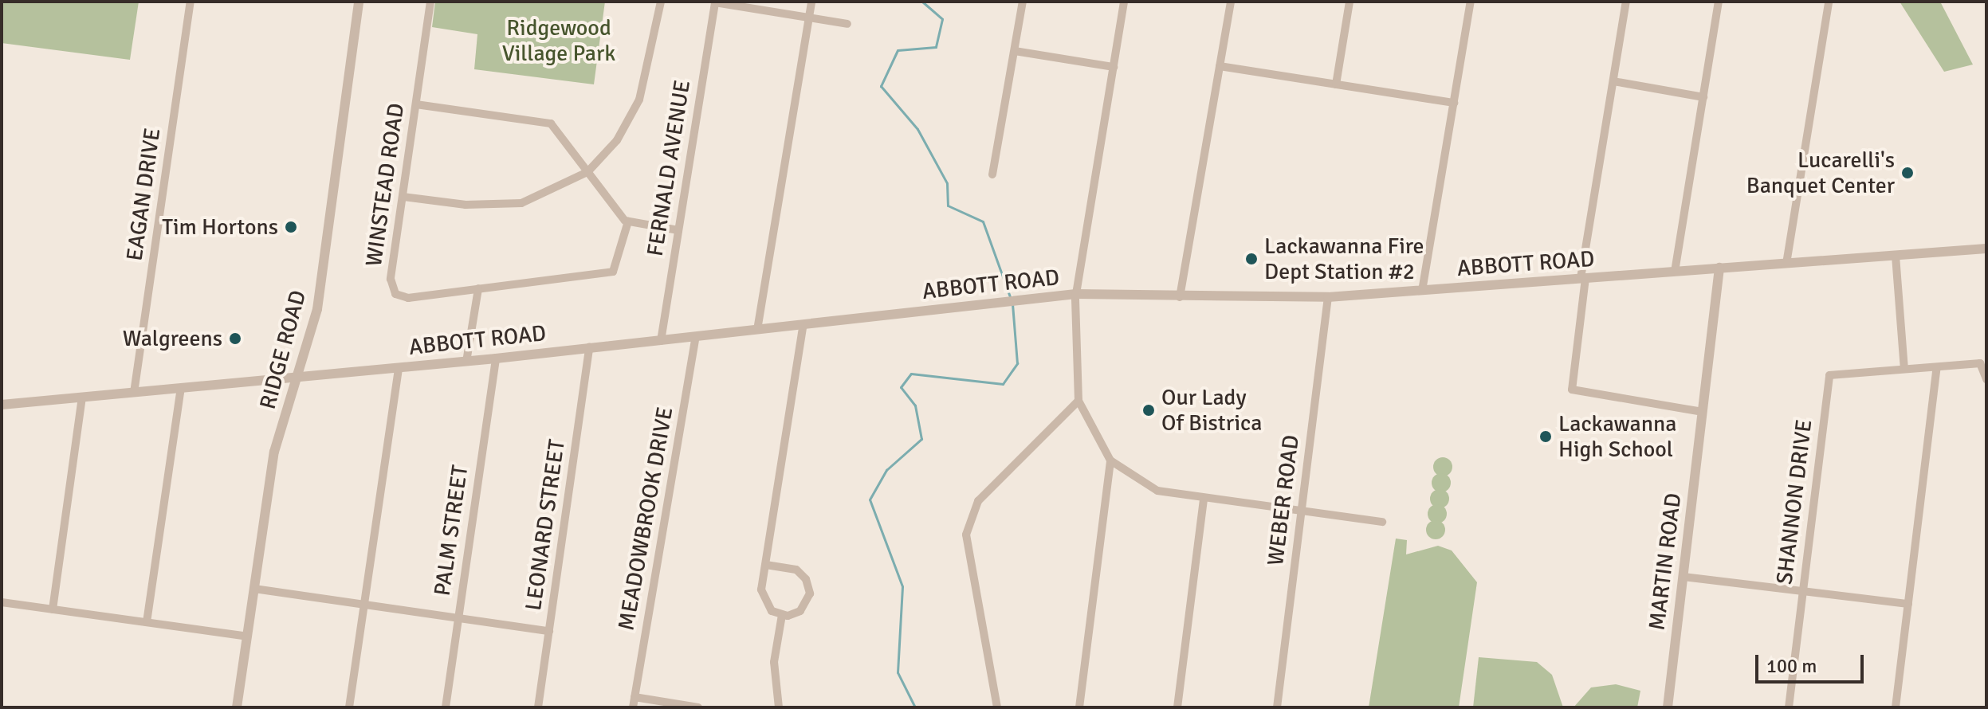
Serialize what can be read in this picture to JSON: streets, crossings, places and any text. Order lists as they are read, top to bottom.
{
  "streets": {
    "street": [
      "FERNALD AVENUE",
      "WINSTEAD ROAD",
      "EAGAN DRIVE",
      "ABBOTT ROAD",
      "RIDGE ROAD",
      "WEBER ROAD",
      "SHANNON DRIVE",
      "MEADOWBROOK DRIVE",
      "LEONARD STREET",
      "PALM STREET",
      "MARTIN ROAD"
    ]
  },
  "crossings": [
    ["FERNALD AVENUE", "ABBOTT ROAD"],
    ["EAGAN DRIVE", "ABBOTT ROAD"],
    ["ABBOTT ROAD", "RIDGE ROAD"],
    ["ABBOTT ROAD", "WEBER ROAD"],
    ["ABBOTT ROAD", "MEADOWBROOK DRIVE"],
    ["ABBOTT ROAD", "LEONARD STREET"],
    ["ABBOTT ROAD", "PALM STREET"],
    ["ABBOTT ROAD", "MARTIN ROAD"]
  ],
  "parks": ["Ridgewood Village Park"],
  "places": [
    "Lucarelli's Banquet Center",
    "Tim Hortons",
    "Lackawanna Fire Dept Station #2",
    "Walgreens",
    "Our Lady Of Bistrica",
    "Lackawanna High School"
  ],
  "scale_bar": "100 m"
}
